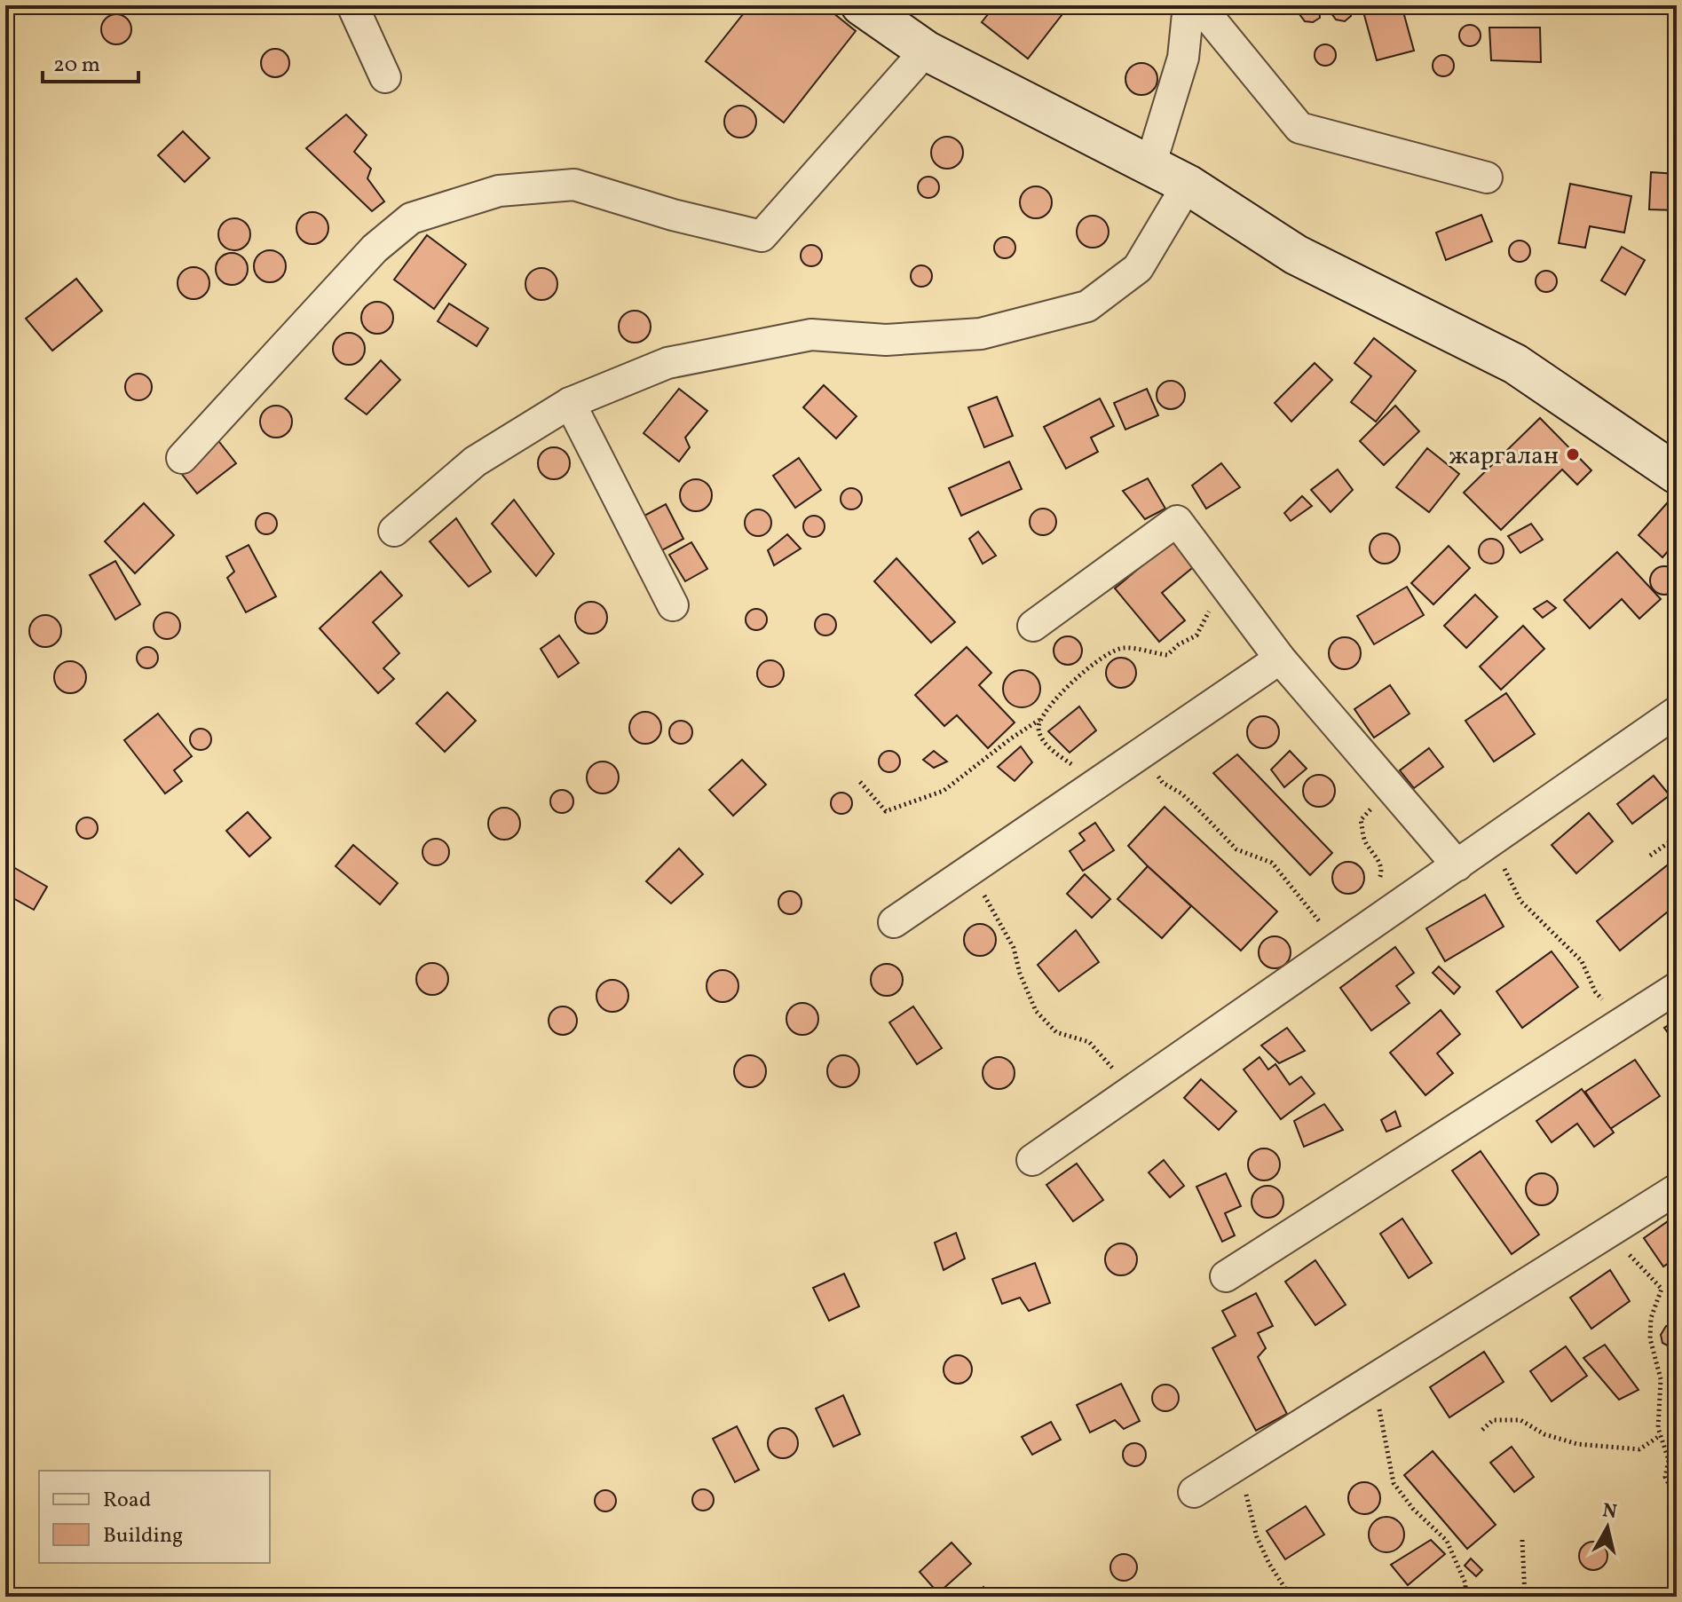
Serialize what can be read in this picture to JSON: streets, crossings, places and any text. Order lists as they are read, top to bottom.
{
  "places": ["жаргалан"],
  "legend": ["Road", "Building"],
  "scale_bar": "20 m",
  "north": "top"
}
